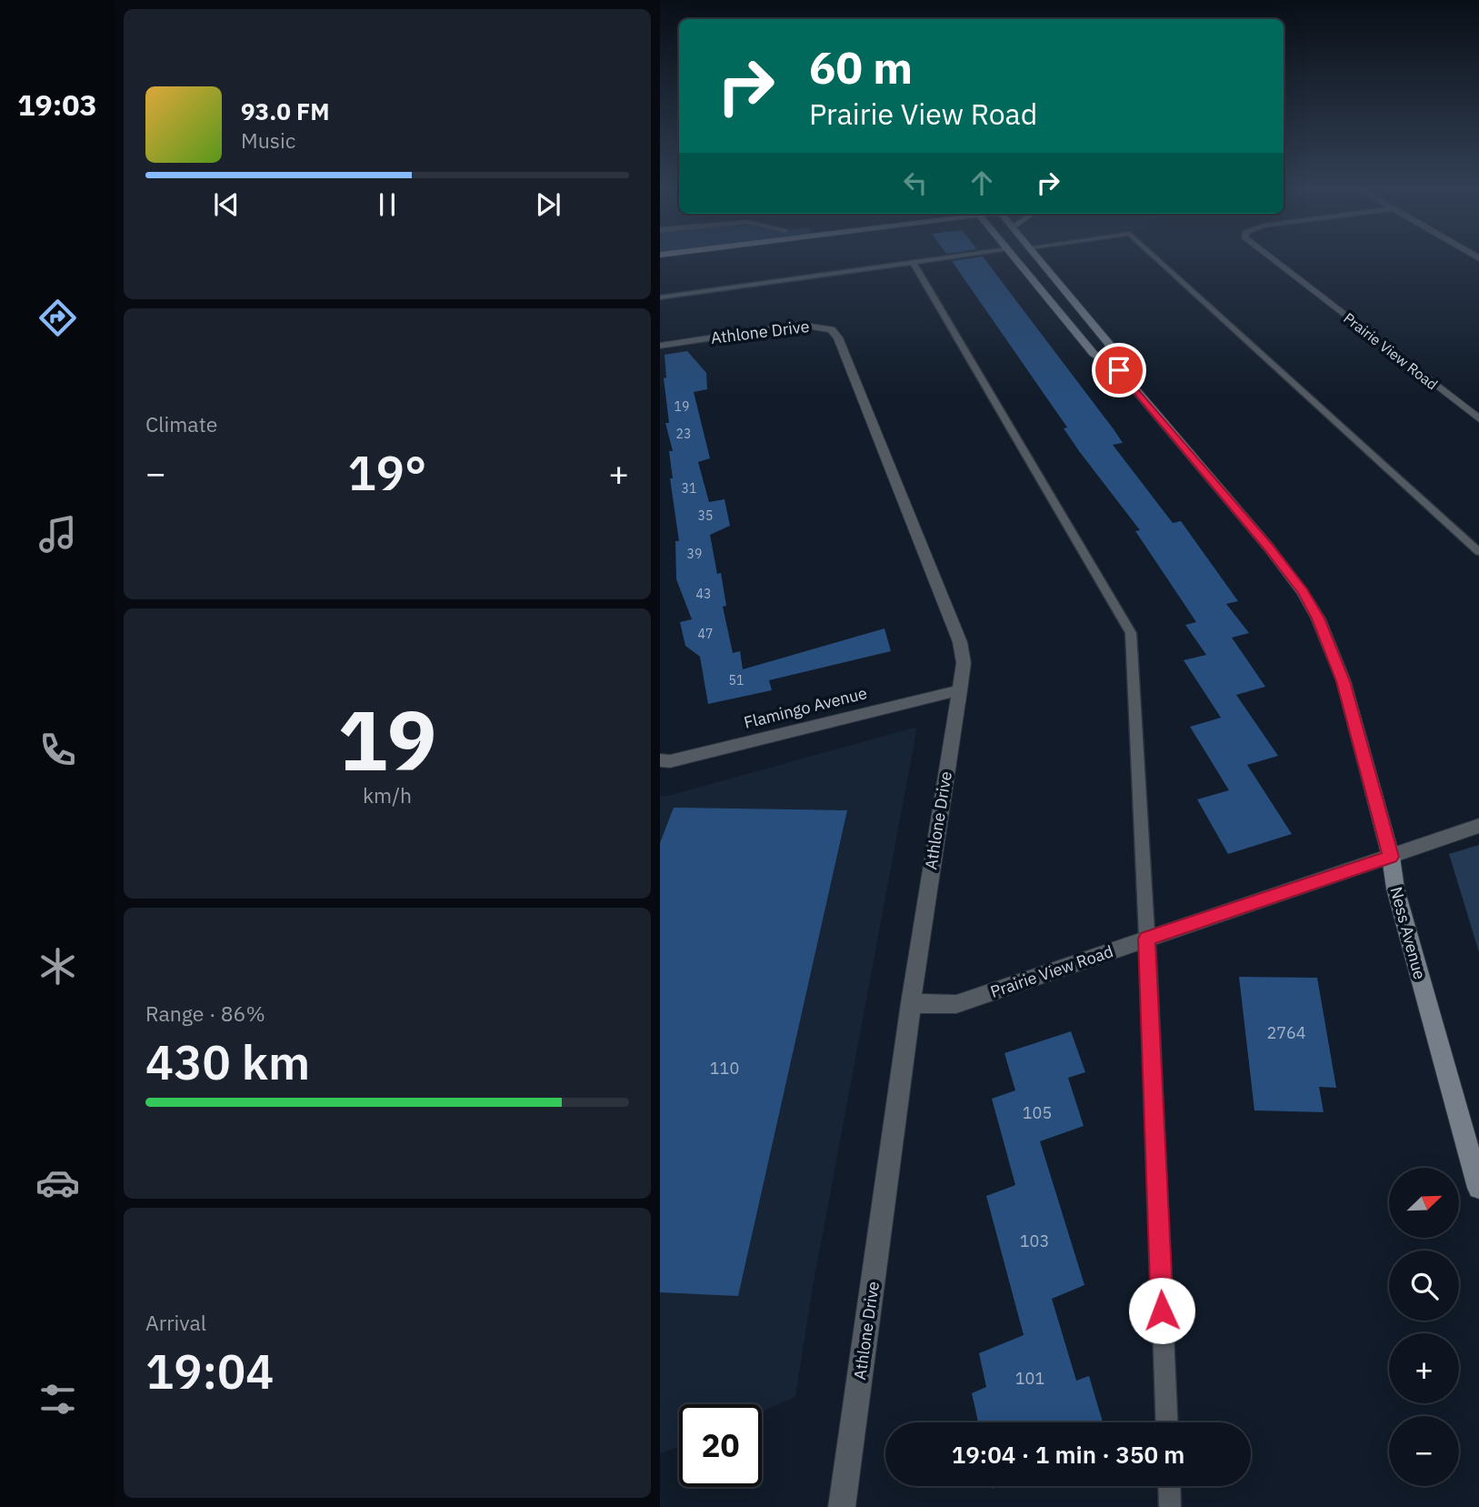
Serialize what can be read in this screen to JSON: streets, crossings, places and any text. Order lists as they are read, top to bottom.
{
  "streets": {
    "main road": ["Ness Avenue"],
    "street": ["Athlone Drive", "Prairie View Road", "Flamingo Avenue"]
  },
  "crossings": [
    ["Athlone Drive", "Prairie View Road"],
    ["Athlone Drive", "Flamingo Avenue"],
    ["Prairie View Road", "Ness Avenue"]
  ],
  "house_numbers": [
    "19",
    "23",
    "31",
    "35",
    "39",
    "43",
    "47",
    "51",
    "2764",
    "110",
    "105",
    "103",
    "101"
  ],
  "north": "top right",
  "page": {
    "tabs": "19:03",
    "turn": ["60 m", "Prairie View Road"],
    "song": ["93.0 FM", "Music"],
    "tile": [
      "Climate",
      ["19", "km/h"],
      ["Range · 86%", "430 km"],
      ["Arrival", "19:04"]
    ],
    "heat": ["−", "19°", "+"],
    "map_buttons": ["+", "−"],
    "limit": "20",
    "trip": "19:04 · 1 min · 350 m"
  }
}
